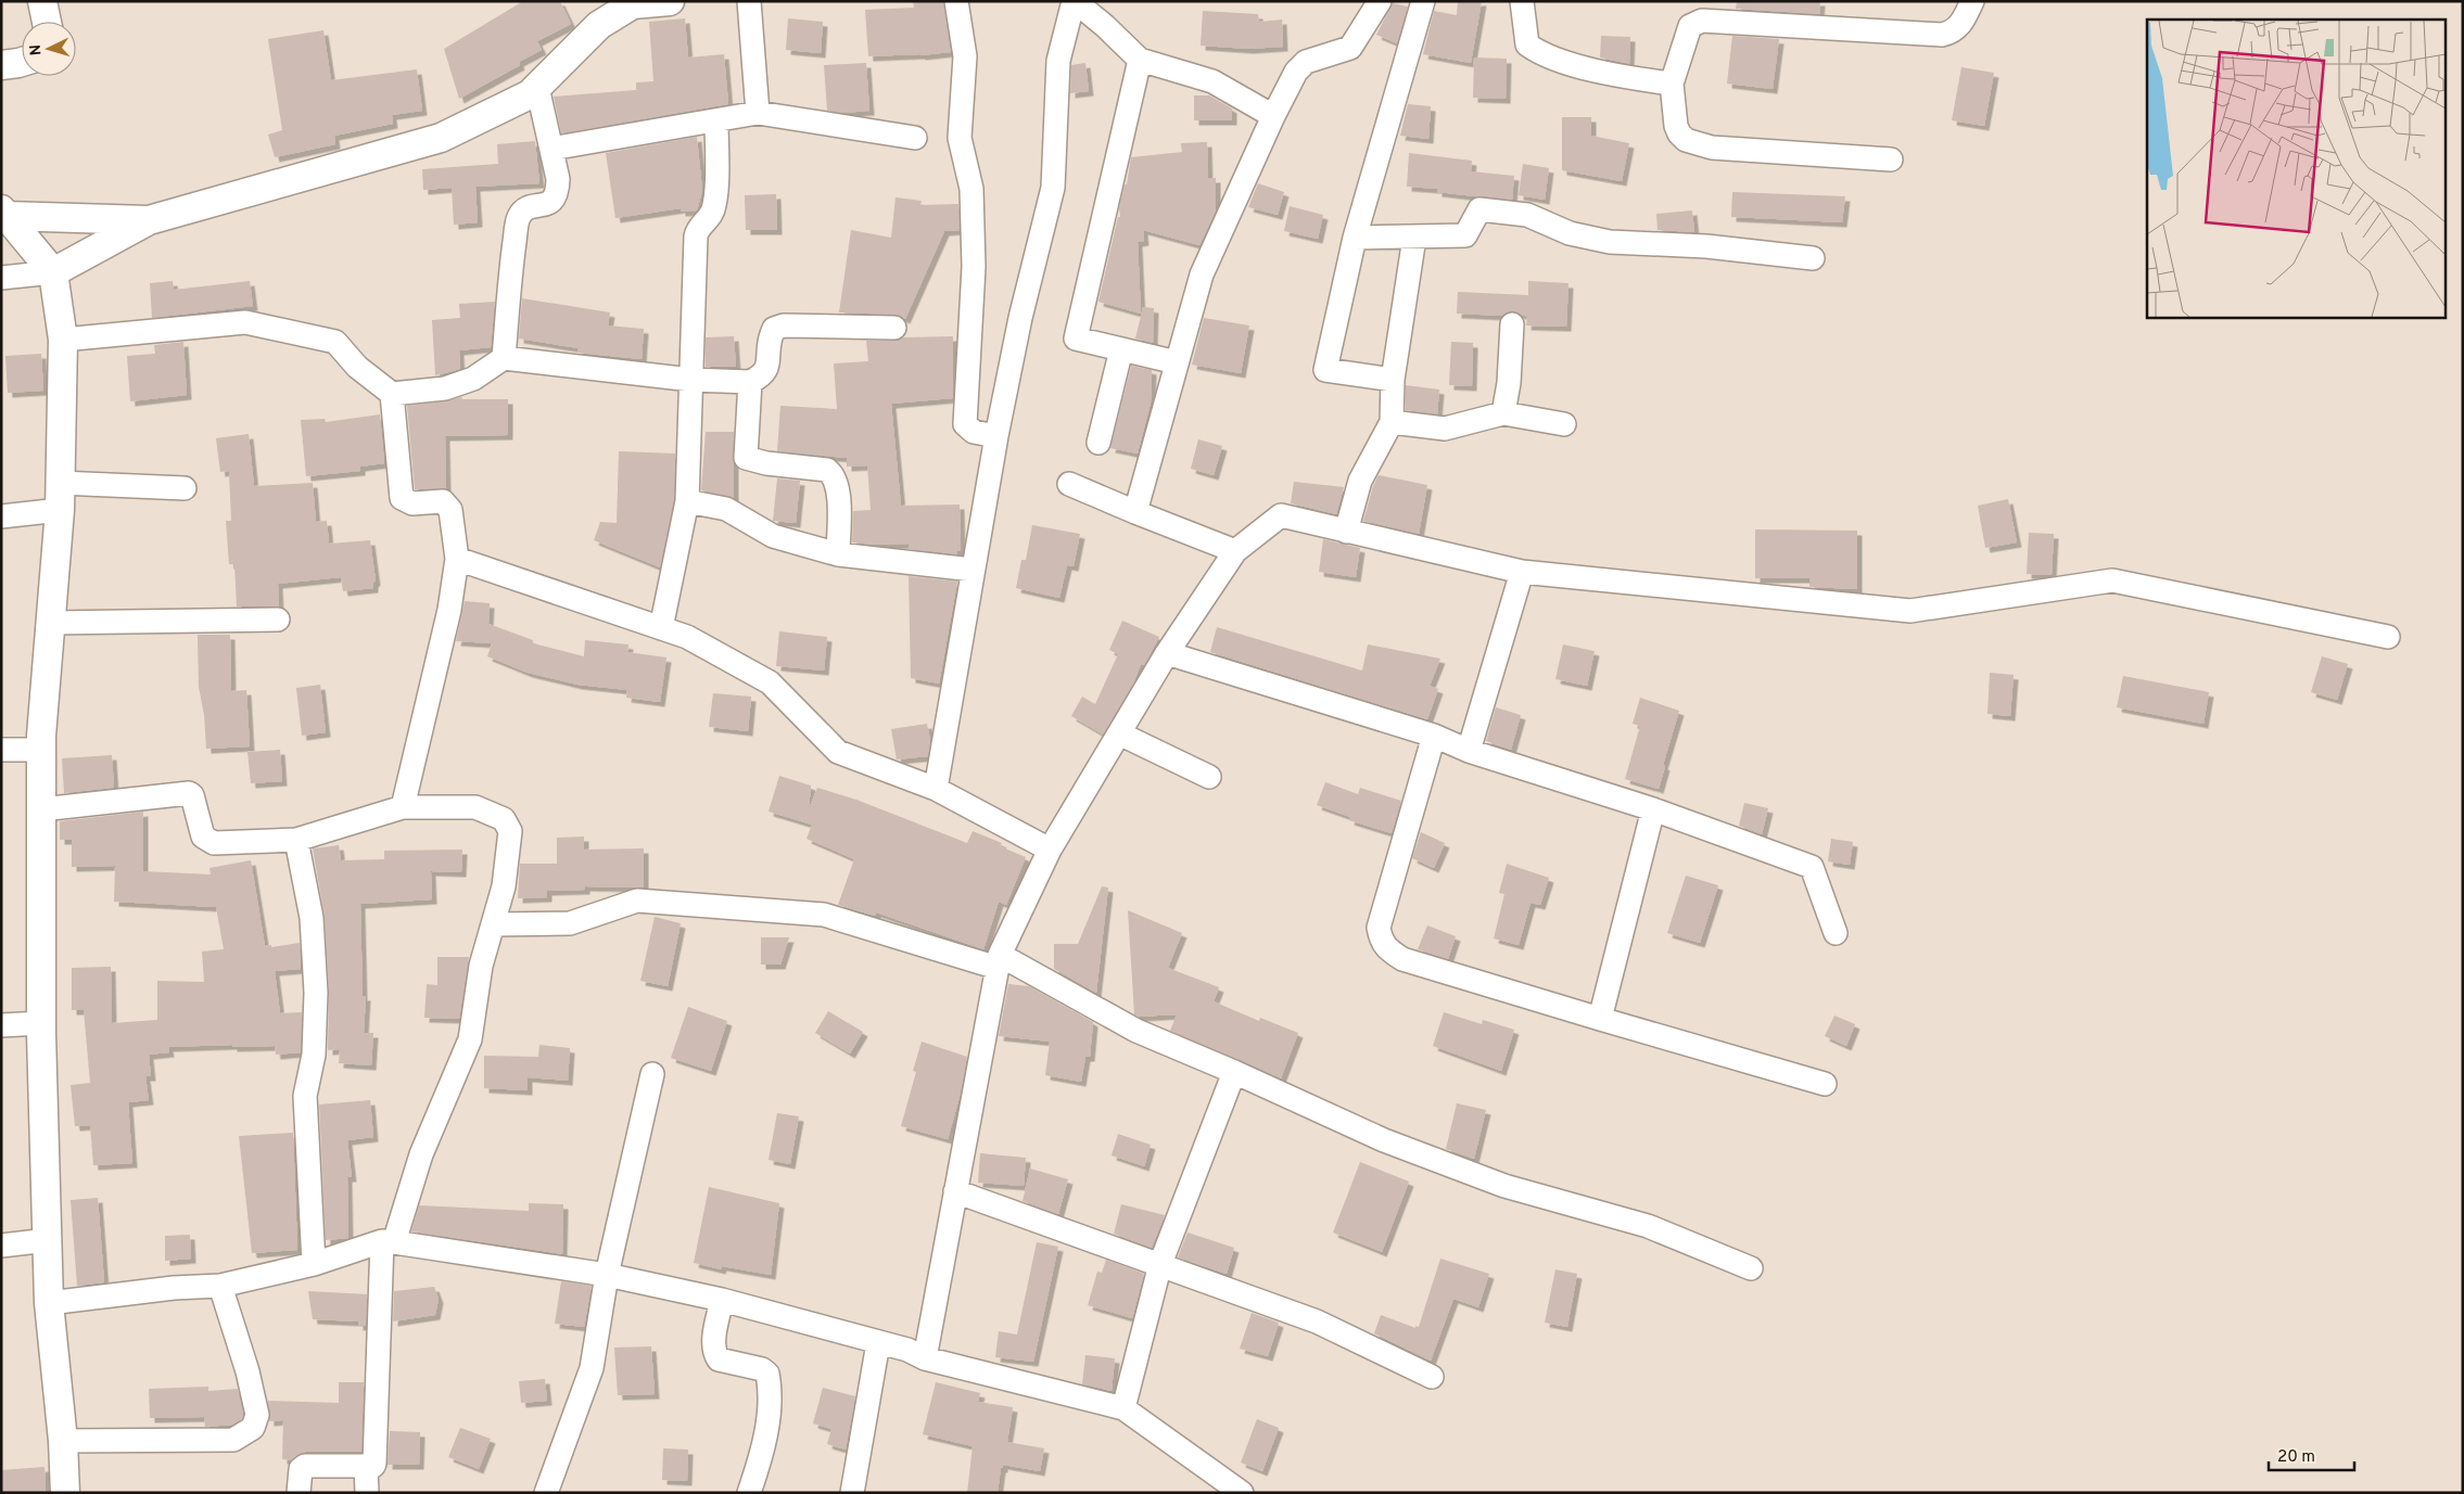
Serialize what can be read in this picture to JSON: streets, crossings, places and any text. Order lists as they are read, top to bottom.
{
  "scale_bar": "20 m",
  "north": "left"
}
